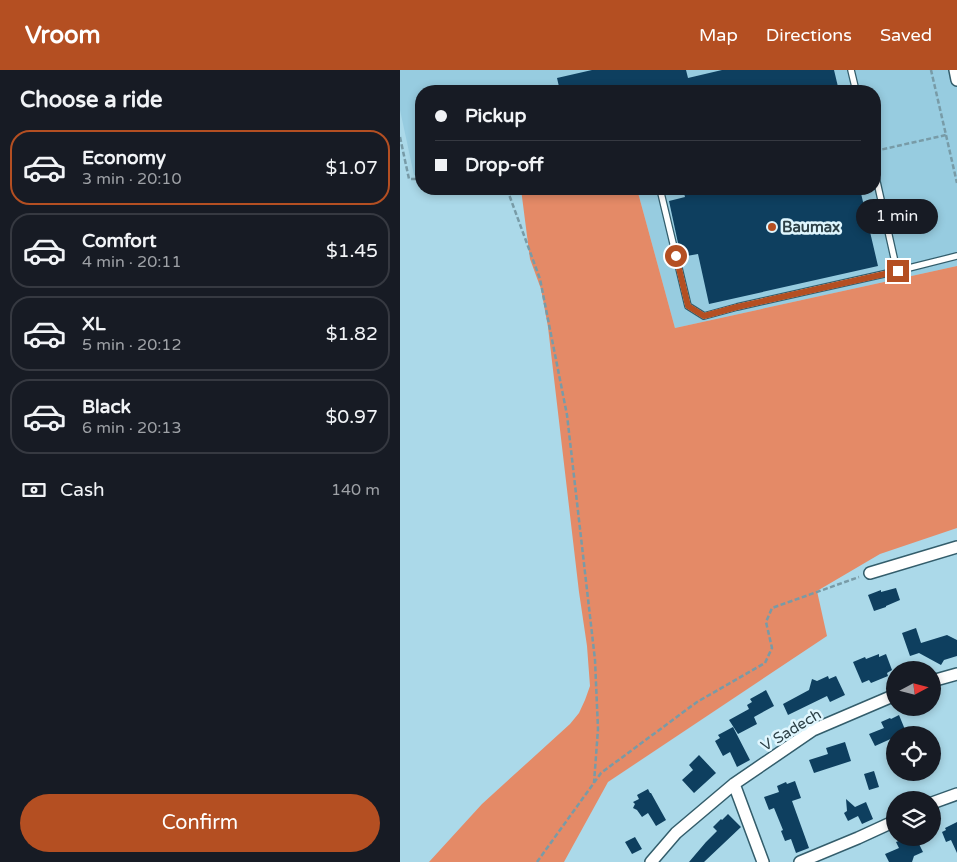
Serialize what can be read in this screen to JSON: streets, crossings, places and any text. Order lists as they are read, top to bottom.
{
  "streets": {
    "street": ["V Sadech"]
  },
  "places": ["Baumax"],
  "north": "right",
  "page": {
    "header": "Vroom",
    "nav": ["Map", "Directions", "Saved"],
    "heading": "Choose a ride",
    "banner": ["Pickup", "Drop-off"],
    "list": [
      {
        "name": "Economy",
        "note": "3 min · 20:10",
        "value": "$1.07"
      },
      {
        "name": "Comfort",
        "note": "4 min · 20:11",
        "value": "$1.45"
      },
      {
        "name": "XL",
        "note": "5 min · 20:12",
        "value": "$1.82"
      },
      {
        "name": "Black",
        "note": "6 min · 20:13",
        "value": "$0.97"
      }
    ],
    "bubble": "1 min",
    "pay": ["Cash", "140 m"],
    "buttons": "Confirm"
  }
}
